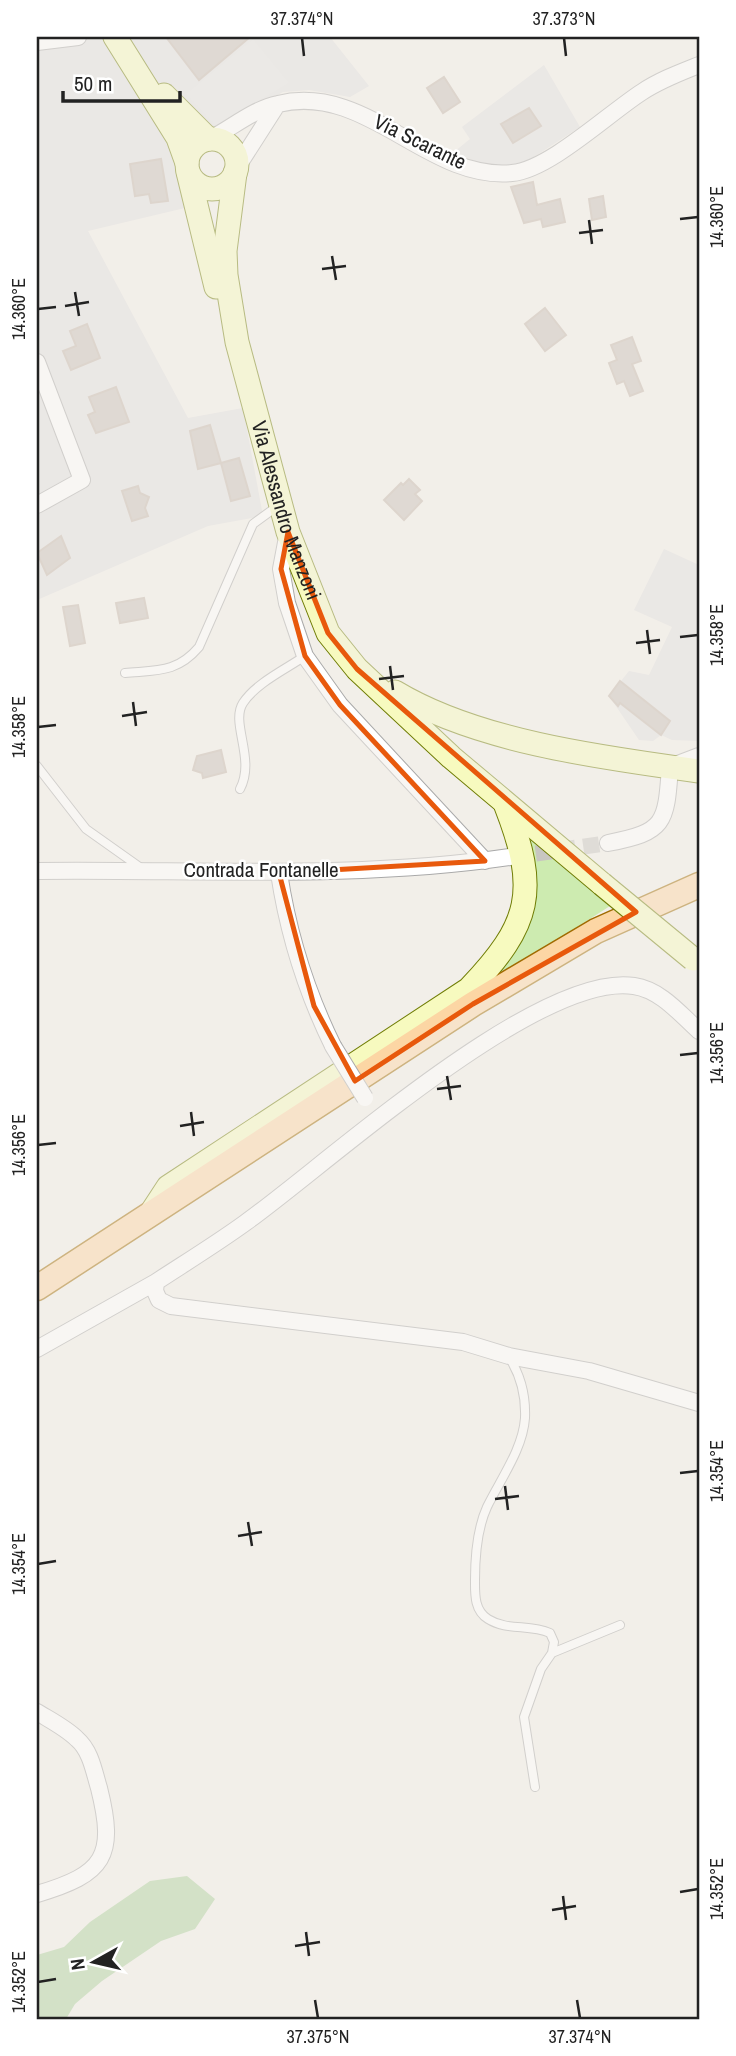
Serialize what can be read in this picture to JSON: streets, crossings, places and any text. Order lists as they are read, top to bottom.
{
  "streets": {
    "main road": ["Via Alessandro Manzoni"],
    "street": ["Via Scarante", "Contrada Fontanelle"]
  },
  "crossings": [
    ["Via Scarante", "Via Alessandro Manzoni"]
  ],
  "scale_bar": "50 m",
  "north": "left",
  "coordinates": [
    "37.374°N",
    "37.373°N",
    "14.360°E",
    "14.358°E",
    "14.356°E",
    "14.354°E",
    "14.352°E",
    "37.375°N"
  ]
}
